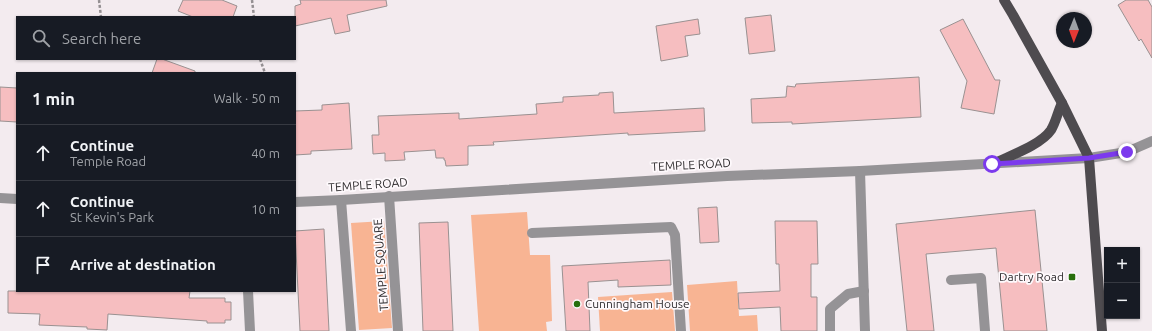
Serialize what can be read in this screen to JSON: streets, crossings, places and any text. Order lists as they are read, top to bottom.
{
  "streets": {
    "street": ["TEMPLE ROAD", "TEMPLE SQUARE"]
  },
  "crossings": [
    ["TEMPLE ROAD", "TEMPLE SQUARE"]
  ],
  "places": {
    "transit": ["Dartry Road"],
    "other": ["Cunningham House"]
  },
  "north": "bottom",
  "page": {
    "search": "Search here",
    "heading": ["1 min", "Walk · 50 m"],
    "list": [
      ["Continue", "Temple Road", "40 m"],
      ["Continue", "St Kevin's Park", "10 m"],
      "Arrive at destination"
    ],
    "map_buttons": ["+", "−"]
  }
}
